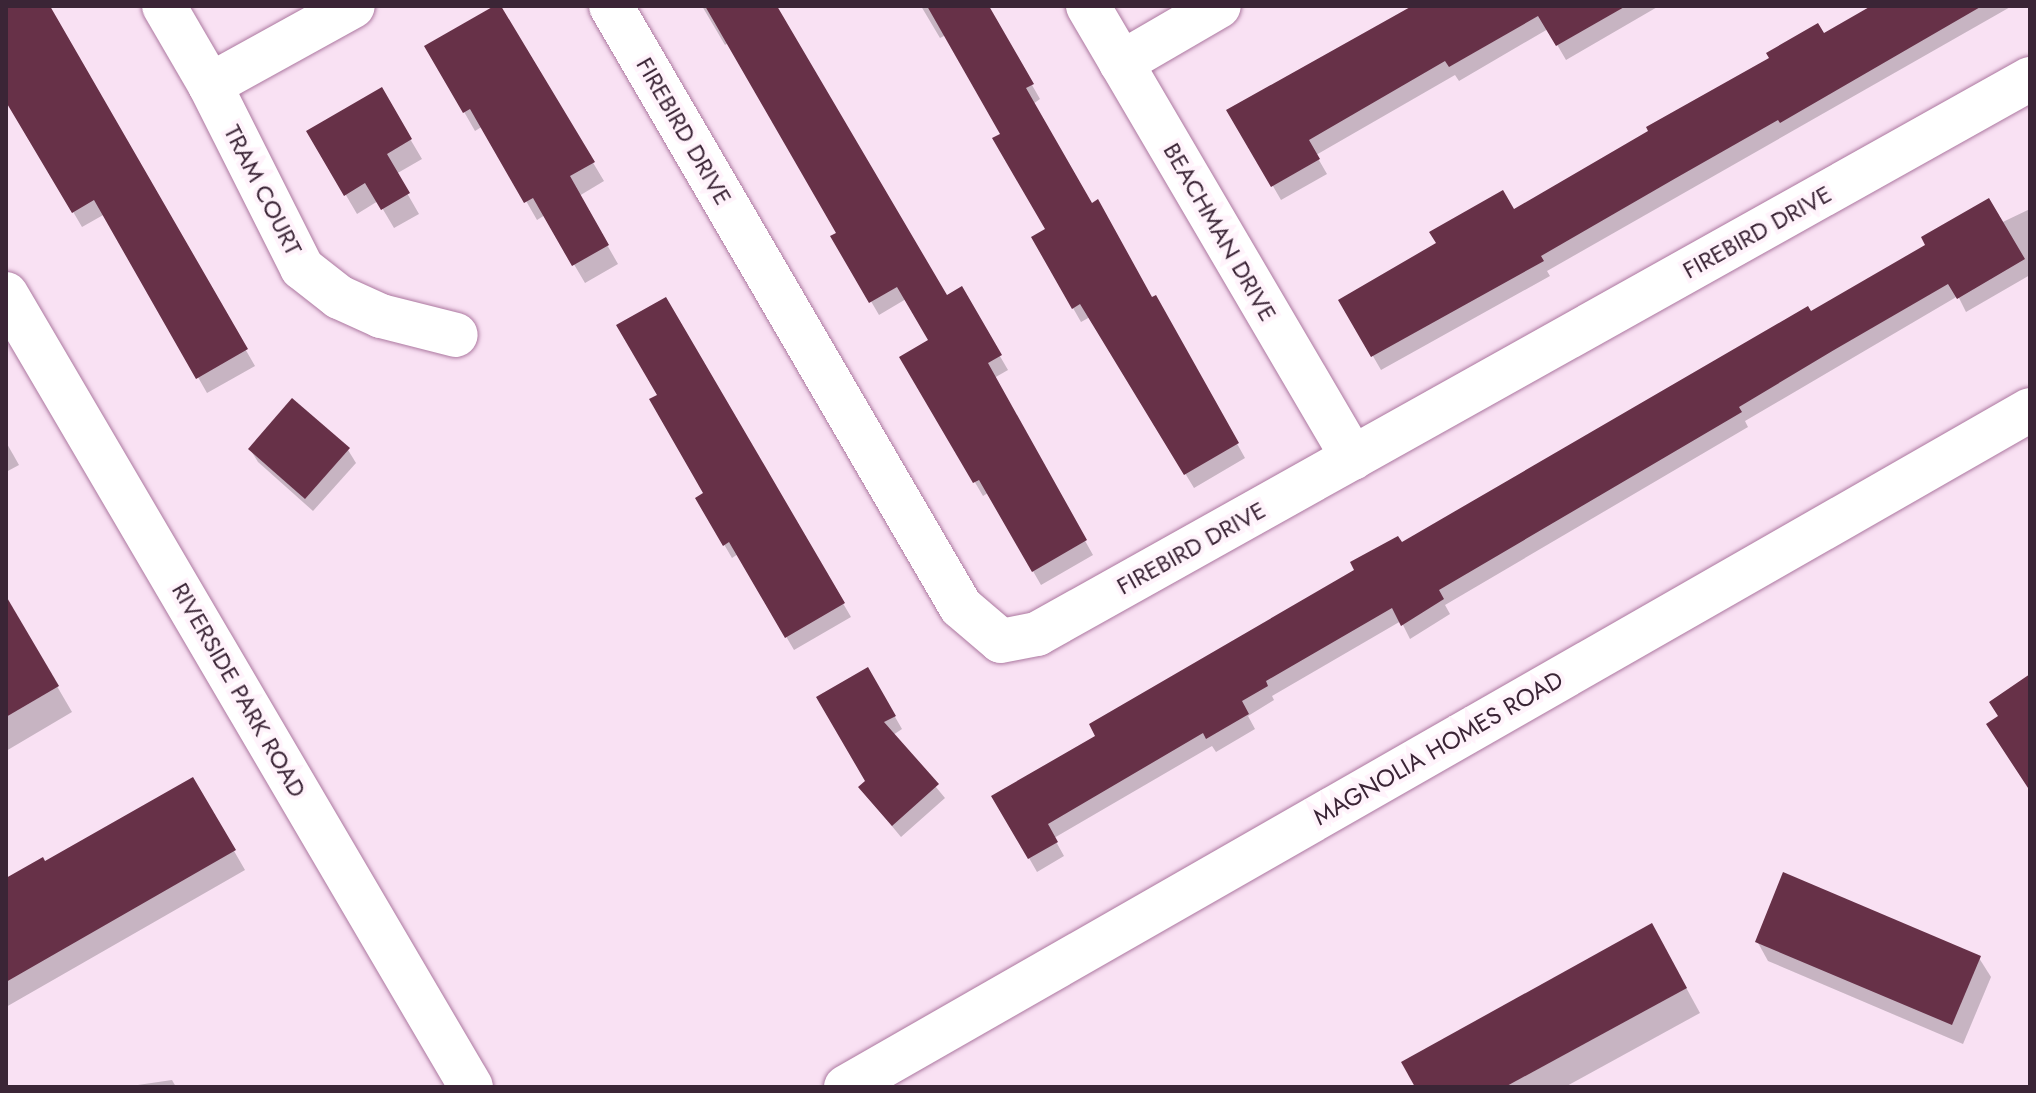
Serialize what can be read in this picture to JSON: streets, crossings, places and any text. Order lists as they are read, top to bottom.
{
  "streets": {
    "street": [
      "FIREBIRD DRIVE",
      "TRAM COURT",
      "BEACHMAN DRIVE",
      "RIVERSIDE PARK ROAD",
      "MAGNOLIA HOMES ROAD"
    ]
  },
  "crossings": [
    ["FIREBIRD DRIVE", "BEACHMAN DRIVE"]
  ]
}
